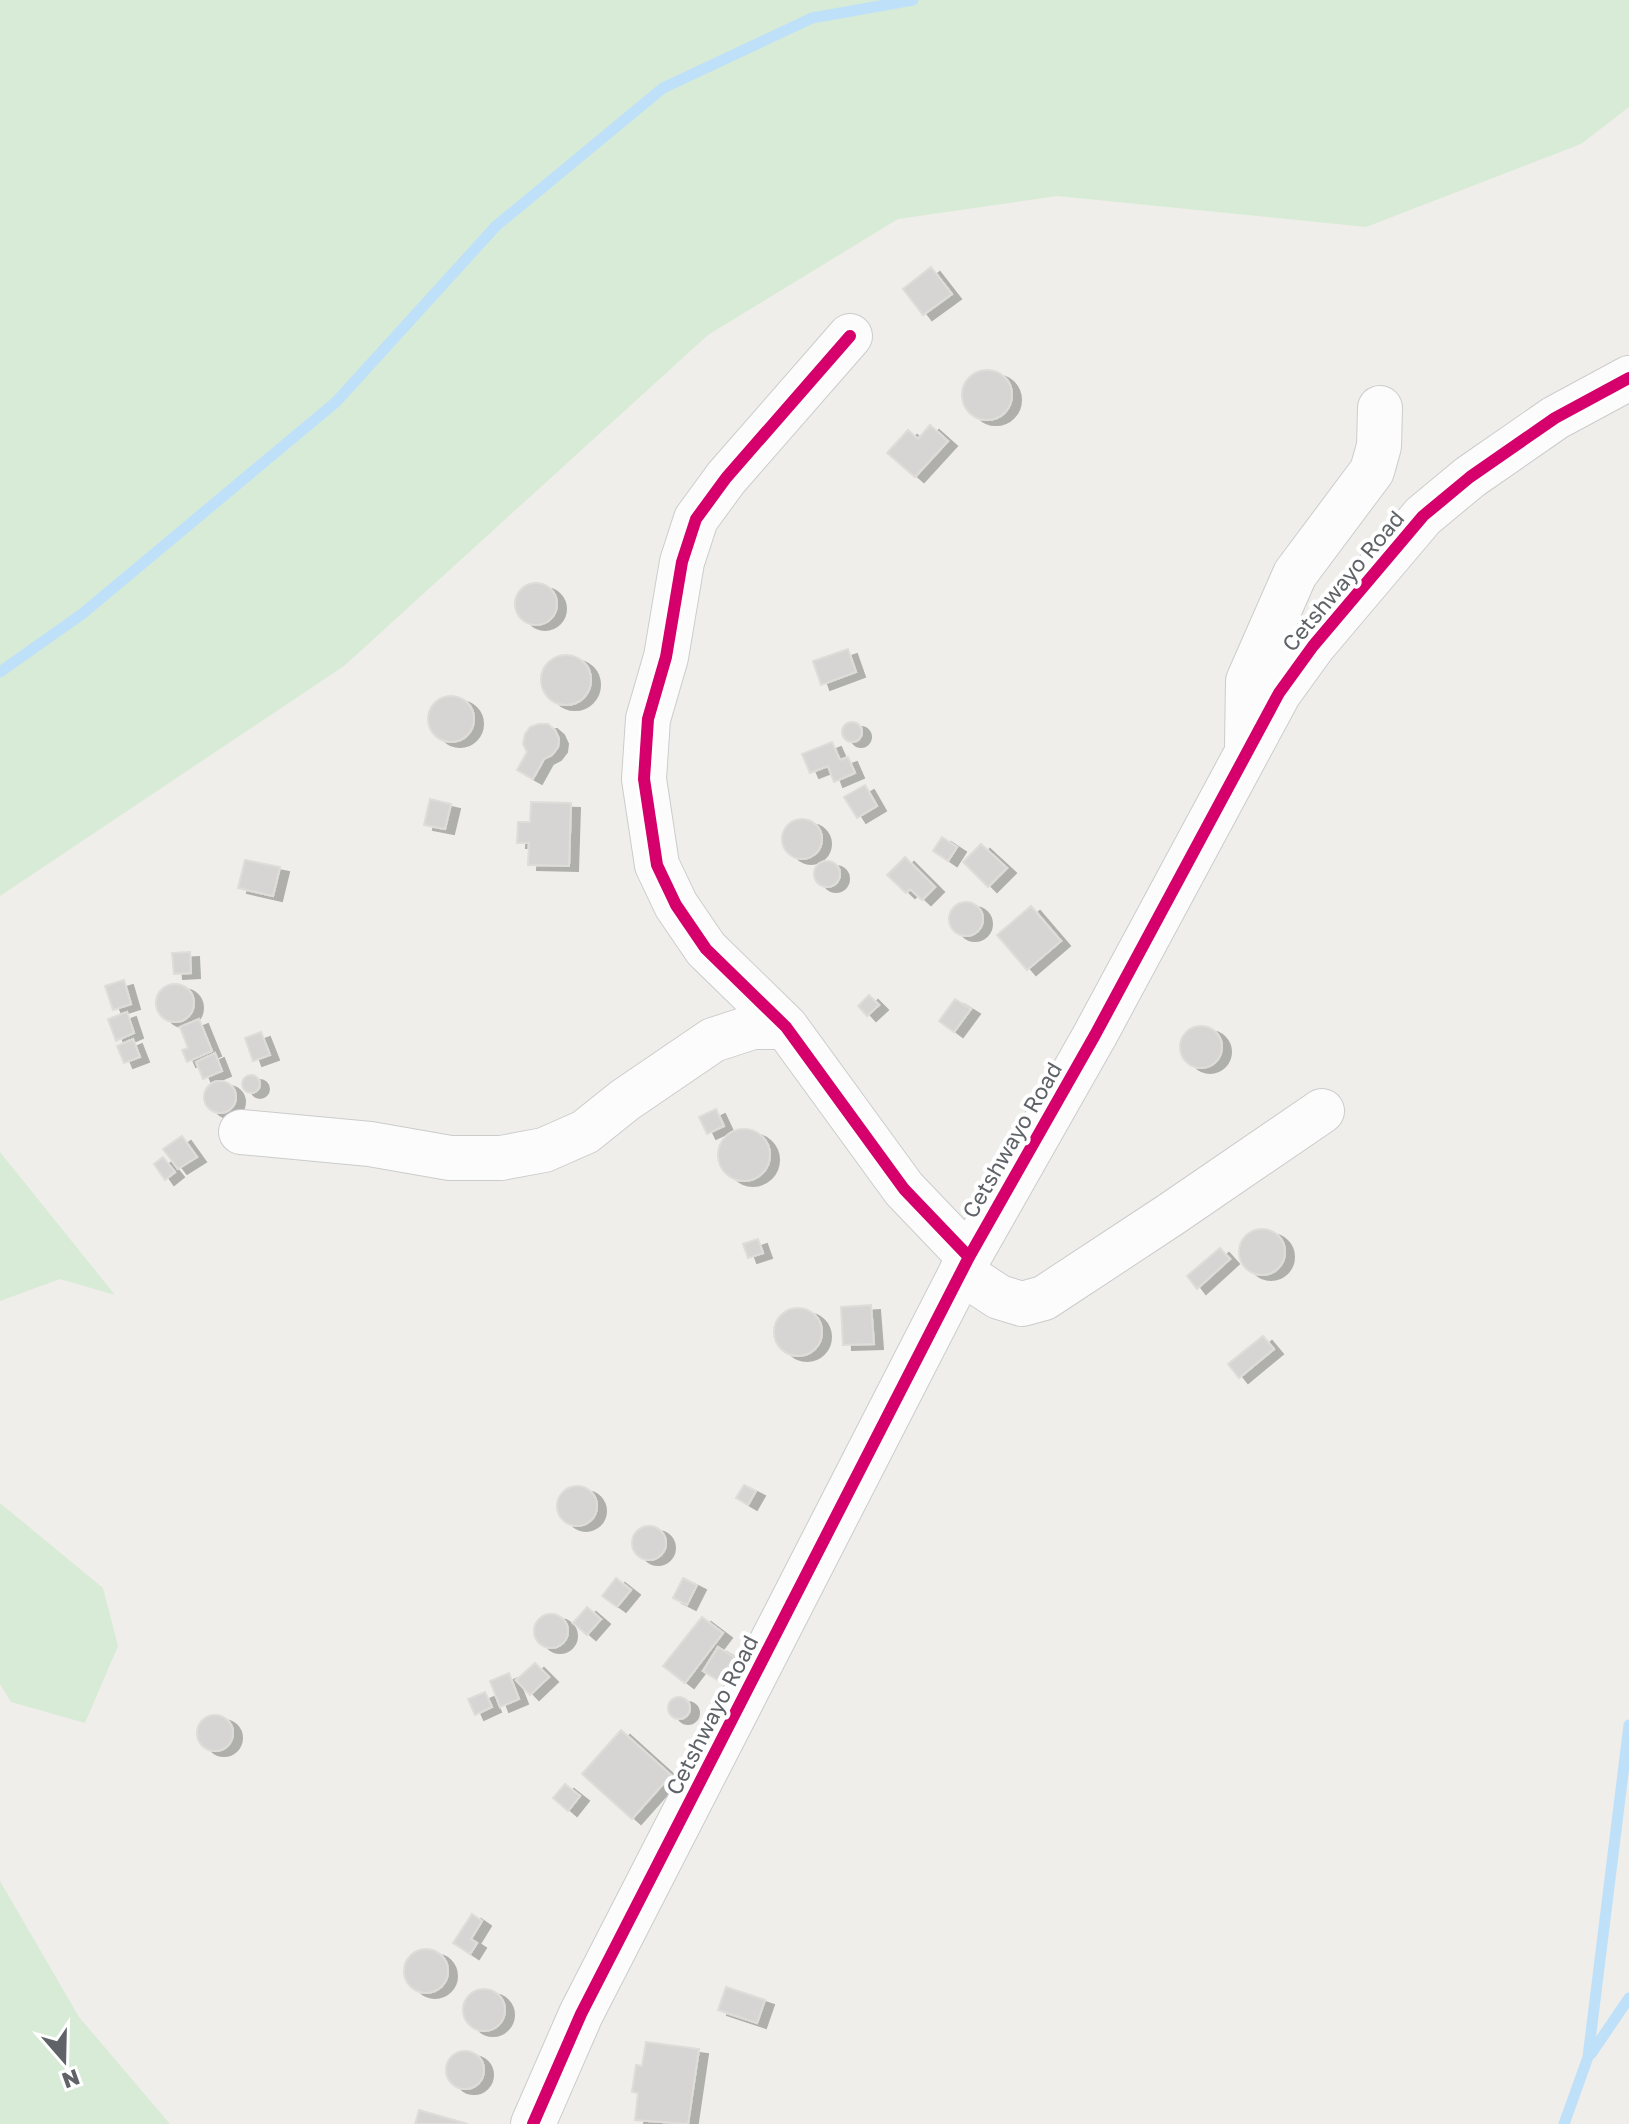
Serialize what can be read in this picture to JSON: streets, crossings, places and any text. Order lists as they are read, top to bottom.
{
  "streets": {
    "street": ["Cetshwayo Road"]
  },
  "north": "bottom"
}
